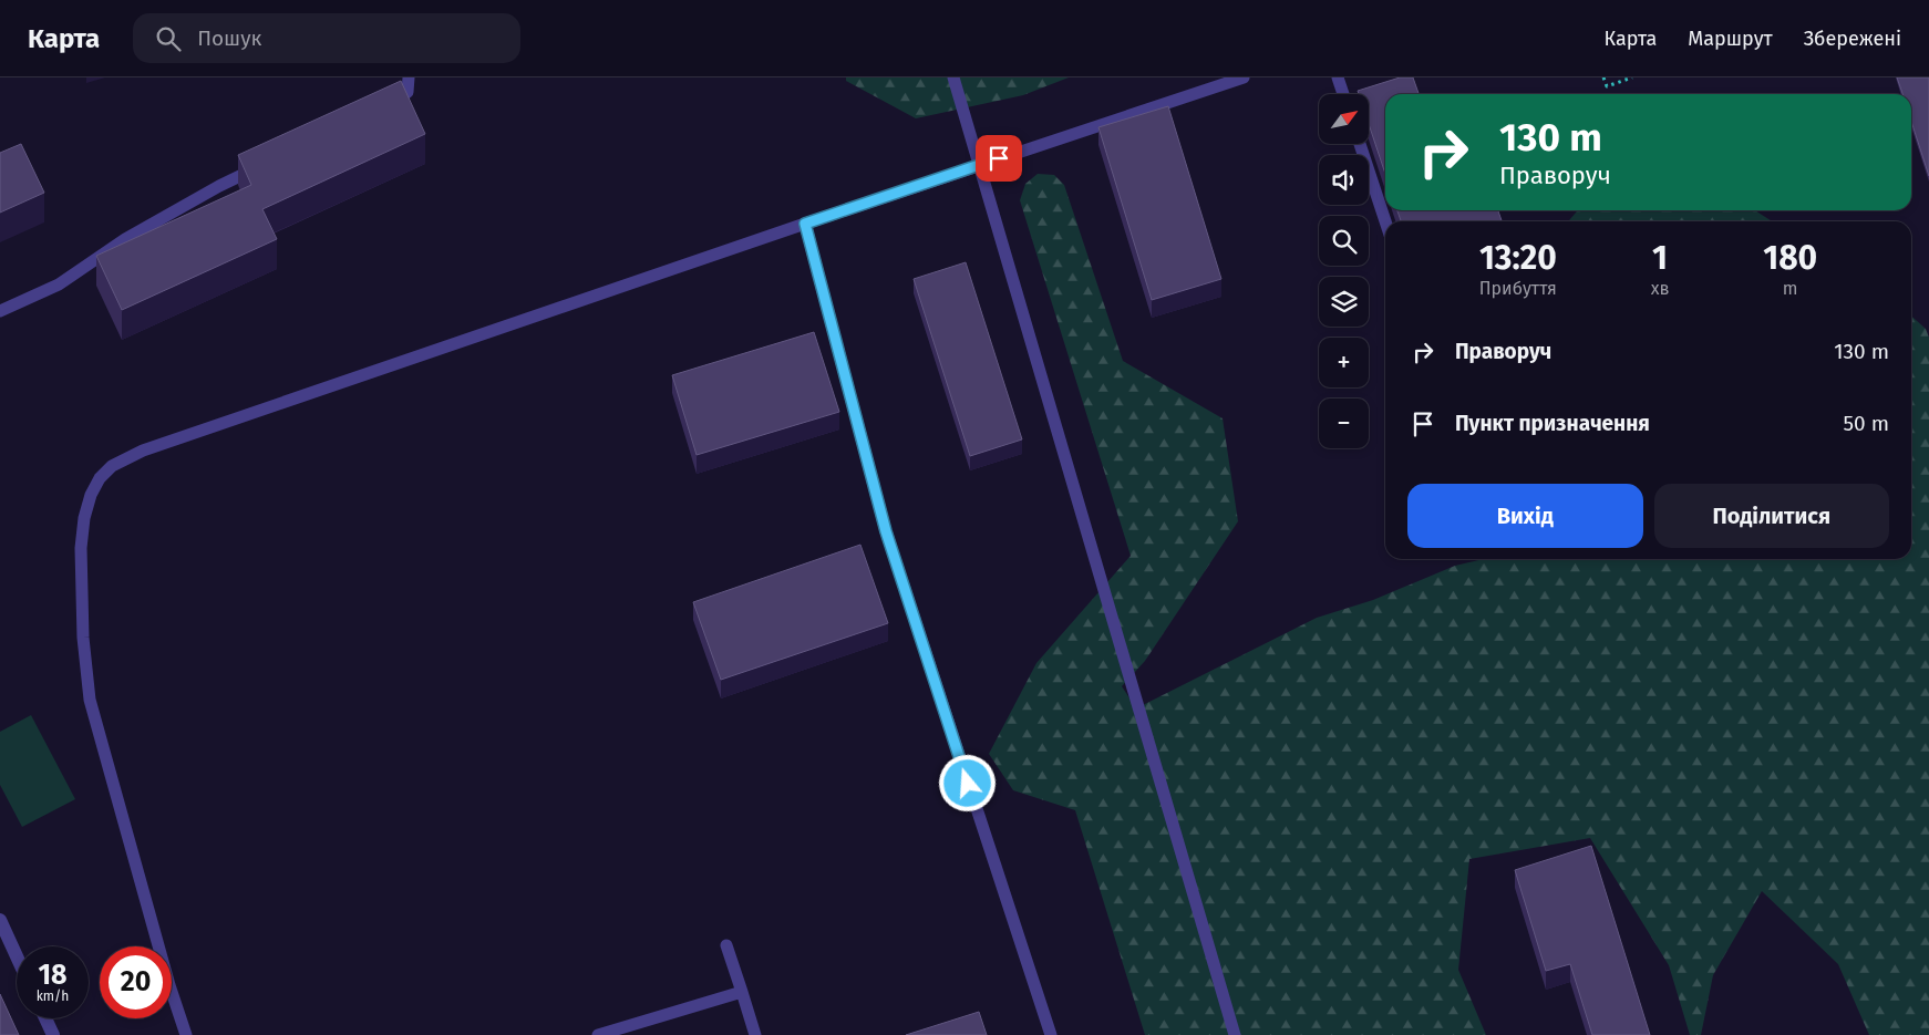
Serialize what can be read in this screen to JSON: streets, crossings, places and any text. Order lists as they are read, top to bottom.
{
  "north": "top right",
  "page": {
    "header": "Карта",
    "search": "Пошук",
    "nav": ["Карта", "Маршрут", "Збережені"],
    "map_buttons": ["+", "−"],
    "turn": ["130 m", "Праворуч"],
    "eta": [
      "13:20",
      "Прибуття",
      "1",
      "хв",
      "180",
      "m"
    ],
    "list": [
      {
        "name": "Праворуч",
        "value": "130 m"
      },
      {
        "name": "Пункт призначення",
        "value": "50 m"
      }
    ],
    "buttons": ["Вихід", "Поділитися"],
    "speed": "18 km/h",
    "limit": "20"
  }
}
